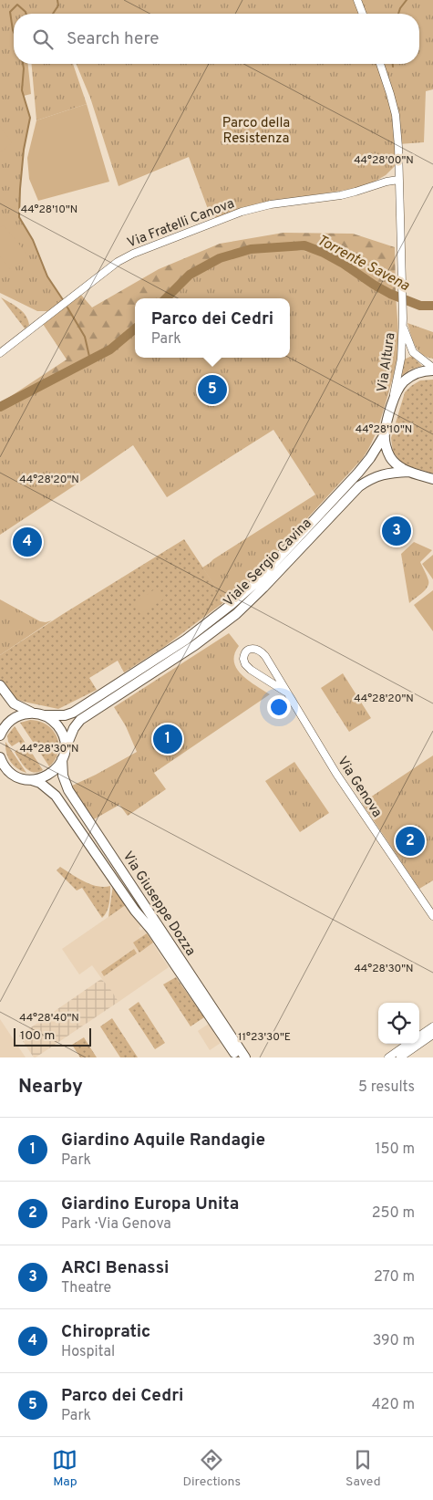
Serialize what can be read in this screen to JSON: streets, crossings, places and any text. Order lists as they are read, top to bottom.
{
  "streets": {
    "main road": ["Viale Sergio Cavina", "Via Giuseppe Dozza"],
    "street": ["Via Fratelli Canova", "Via Altura", "Via Genova"]
  },
  "crossings": [
    ["Via Fratelli Canova", "Via Altura"],
    ["Viale Sergio Cavina", "Via Giuseppe Dozza"]
  ],
  "water": ["Torrente Savena"],
  "parks": ["Parco della Resistenza"],
  "scale_bar": "100 m",
  "page": {
    "search": "Search here",
    "popup": ["Parco dei Cedri", "Park"],
    "pins": [
      "5",
      "3",
      "4",
      "1",
      "2"
    ],
    "scale": "100 m",
    "heading": ["Nearby", "5 results"],
    "list": [
      {
        "mark": "1",
        "name": "Giardino Aquile Randagie",
        "note": "Park",
        "value": "150 m"
      },
      {
        "mark": "2",
        "name": "Giardino Europa Unita",
        "note": "Park · Via Genova",
        "value": "250 m"
      },
      {
        "mark": "3",
        "name": "ARCI Benassi",
        "note": "Theatre",
        "value": "270 m"
      },
      {
        "mark": "4",
        "name": "Chiropratic",
        "note": "Hospital",
        "value": "390 m"
      },
      {
        "mark": "5",
        "name": "Parco dei Cedri",
        "note": "Park",
        "value": "420 m"
      }
    ],
    "nav": ["Map", "Directions", "Saved"]
  },
  "coordinates": [
    "44°28'00\"N",
    "44°28'10\"N",
    "44°28'20\"N",
    "44°28'30\"N",
    "44°28'40\"N",
    "11°23'30\"E"
  ]
}
